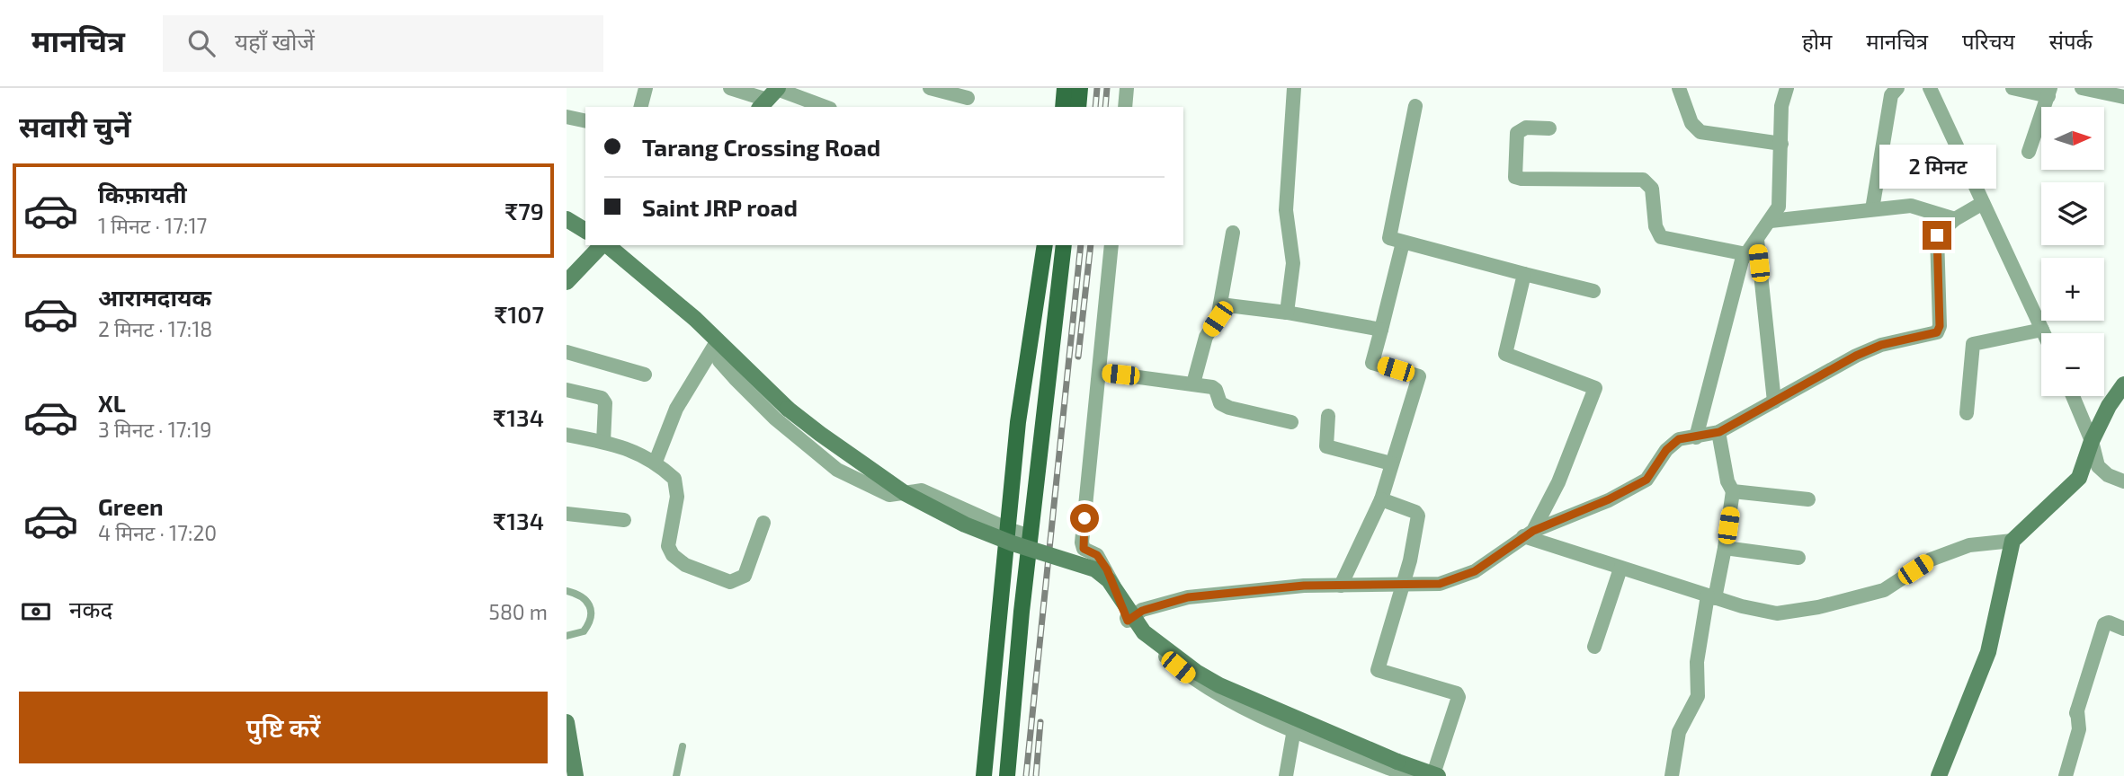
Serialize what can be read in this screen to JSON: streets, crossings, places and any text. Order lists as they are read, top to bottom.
{
  "north": "right",
  "page": {
    "header": "मानचित्र",
    "search": "यहाँ खोजें",
    "nav": [
      "होम",
      "मानचित्र",
      "परिचय",
      "संपर्क"
    ],
    "heading": "सवारी चुनें",
    "map_buttons": ["+", "−"],
    "banner": ["Tarang Crossing Road", "Saint JRP road"],
    "bubble": "2 मिनट",
    "list": [
      {
        "name": "किफ़ायती",
        "note": "1 मिनट · 17:17",
        "value": "₹79"
      },
      {
        "name": "आरामदायक",
        "note": "2 मिनट · 17:18",
        "value": "₹107"
      },
      {
        "name": "XL",
        "note": "3 मिनट · 17:19",
        "value": "₹134"
      },
      {
        "name": "Green",
        "note": "4 मिनट · 17:20",
        "value": "₹134"
      }
    ],
    "pay": ["नकद", "580 m"],
    "buttons": "पुष्टि करें"
  }
}
